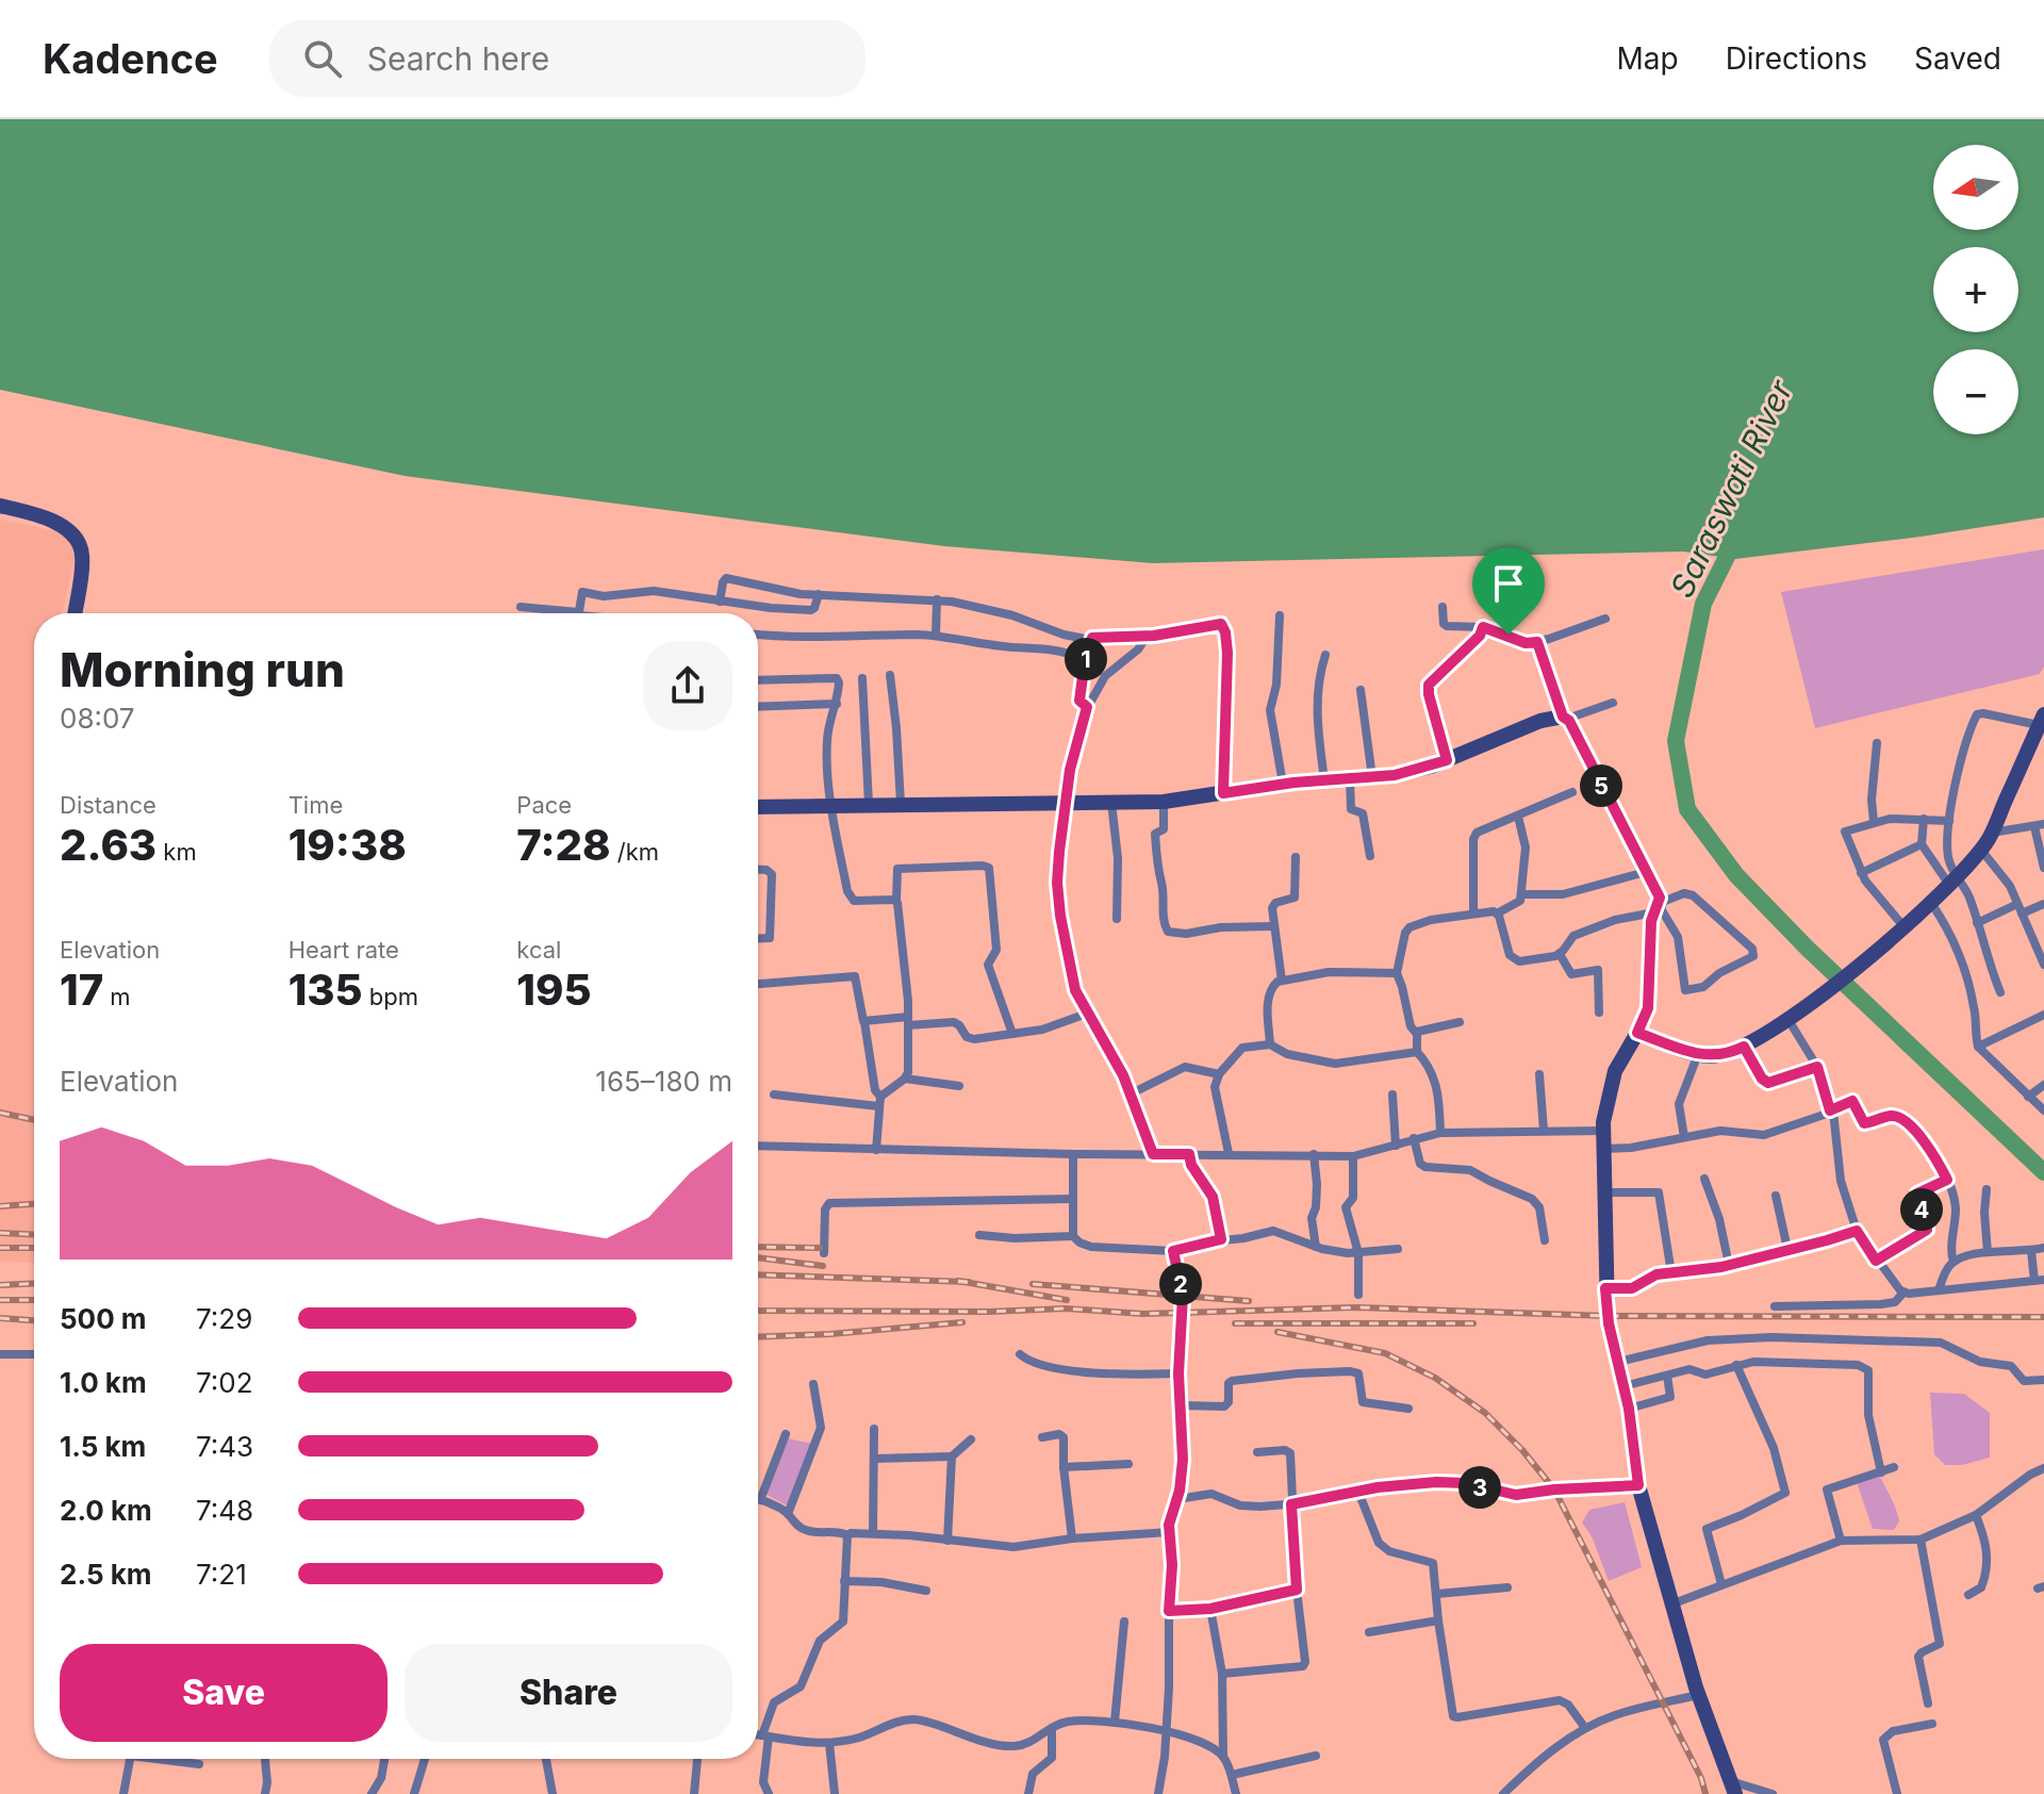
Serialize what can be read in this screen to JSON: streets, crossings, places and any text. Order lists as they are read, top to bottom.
{
  "water": ["Saraswati River"],
  "north": "left",
  "page": {
    "header": "Kadence",
    "search": "Search here",
    "nav": ["Map", "Directions", "Saved"],
    "map_buttons": ["+", "−"],
    "heading": ["Morning run", "08:07"],
    "pins": [
      "1",
      "5",
      "4",
      "2",
      "3"
    ],
    "stats": [
      ["Distance", "2.63 km"],
      ["Time", "19:38"],
      ["Pace", "7:28 /km"],
      ["Elevation", "17 m"],
      ["Heart rate", "135 bpm"],
      ["kcal", "195"]
    ],
    "chart": ["Elevation", "165–180 m"],
    "list": [
      {
        "name": "500 m",
        "note": "7:29"
      },
      {
        "name": "1.0 km",
        "note": "7:02"
      },
      {
        "name": "1.5 km",
        "note": "7:43"
      },
      {
        "name": "2.0 km",
        "note": "7:48"
      },
      {
        "name": "2.5 km",
        "note": "7:21"
      }
    ],
    "buttons": ["Save", "Share"]
  }
}
